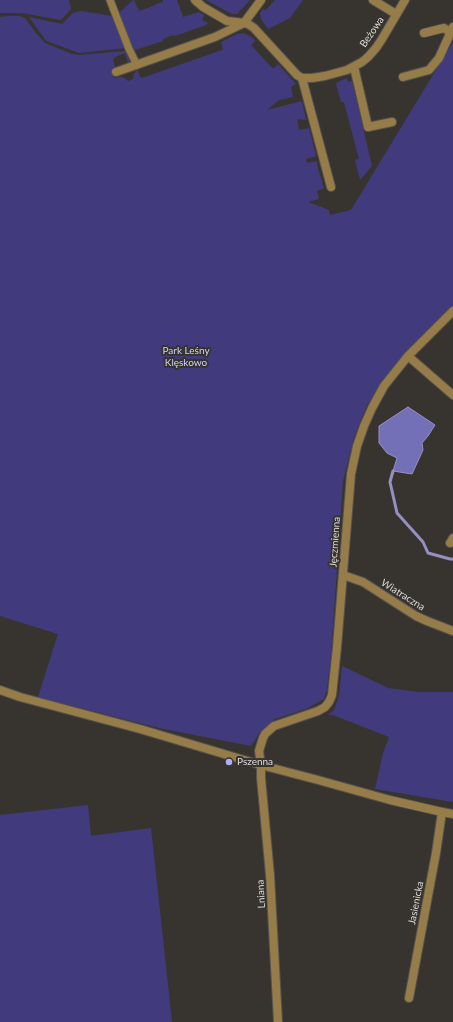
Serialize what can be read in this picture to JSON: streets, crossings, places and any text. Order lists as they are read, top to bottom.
{
  "streets": {
    "street": [
      "Beżowa",
      "Jęczmienna",
      "Wiatraczna",
      "Lniana",
      "Jasienicka"
    ]
  },
  "crossings": [
    ["Jęczmienna", "Wiatraczna"],
    ["Jęczmienna", "Lniana"]
  ],
  "parks": ["Park Leśny Klęskowo"],
  "places": ["Pszenna"]
}
